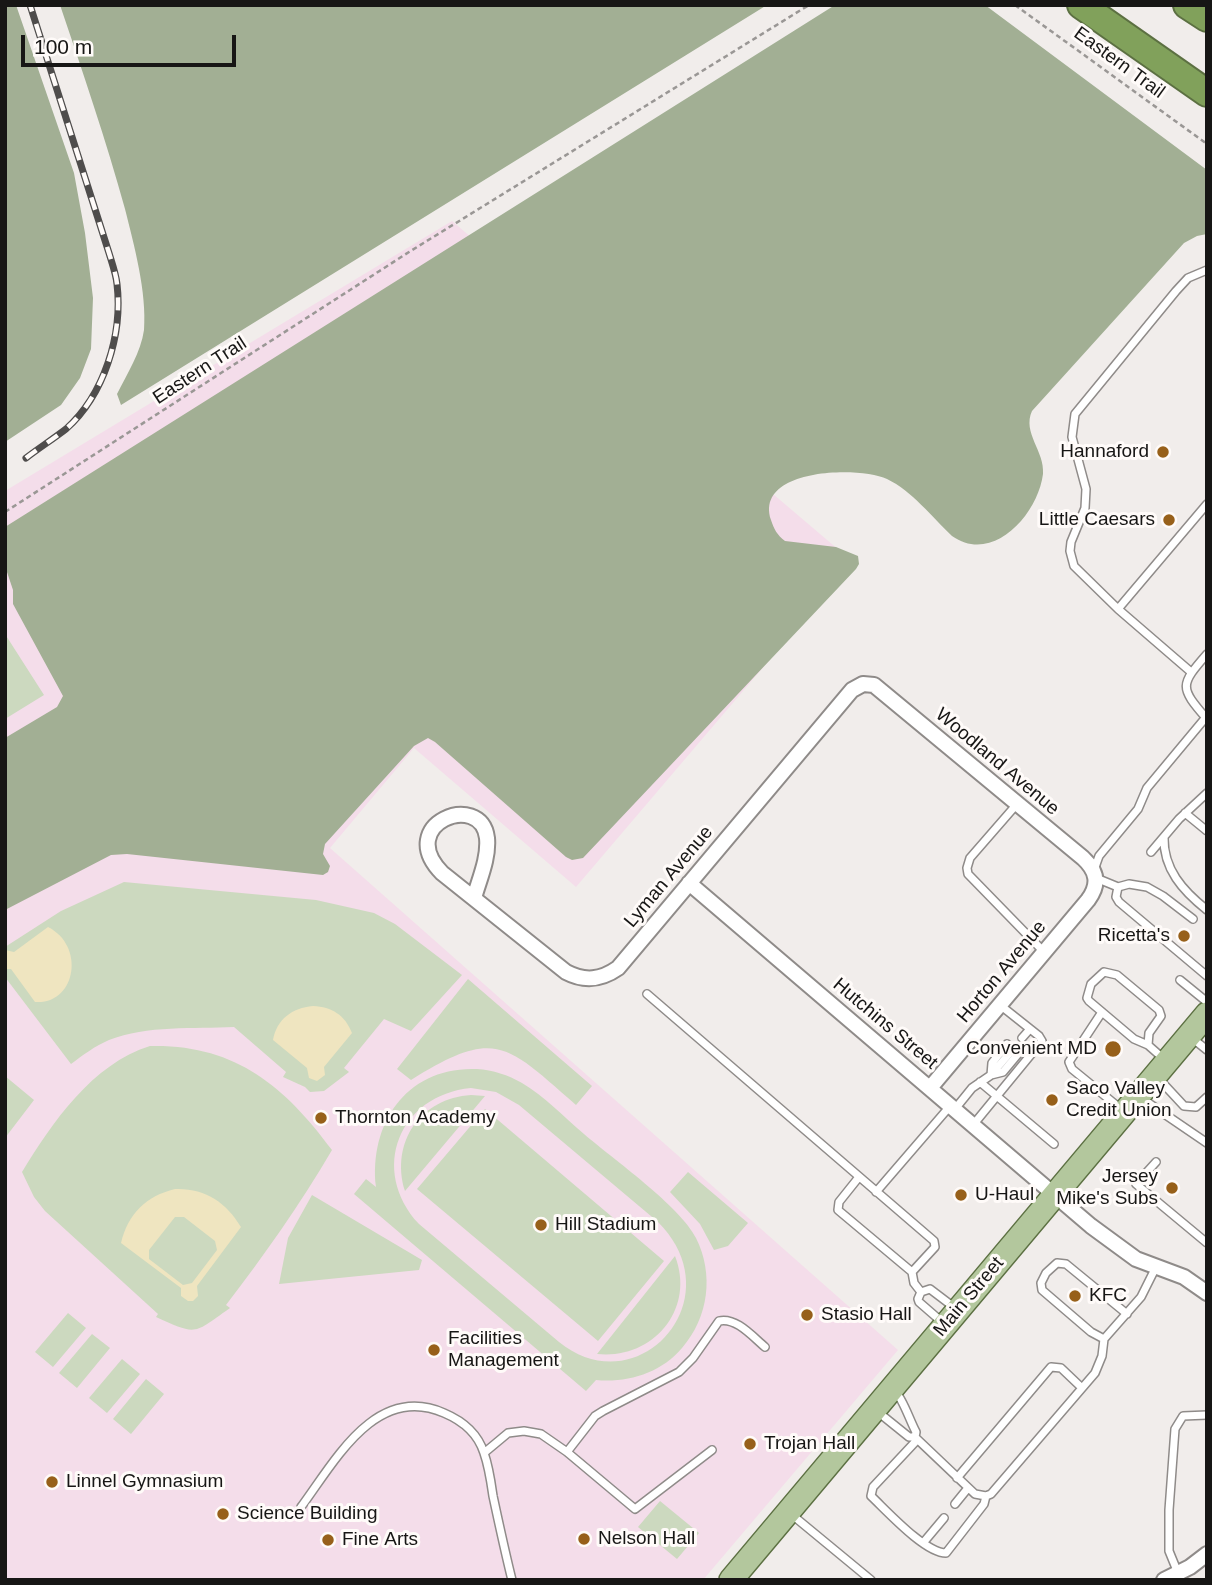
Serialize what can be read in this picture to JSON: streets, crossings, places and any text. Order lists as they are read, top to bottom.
{
  "streets": {
    "main road": ["Main Street"],
    "street": [
      "Woodland Avenue",
      "Lyman Avenue",
      "Horton Avenue",
      "Hutchins Street"
    ],
    "path": ["Eastern Trail"]
  },
  "crossings": [
    ["Woodland Avenue", "Lyman Avenue"],
    ["Woodland Avenue", "Horton Avenue"],
    ["Lyman Avenue", "Hutchins Street"],
    ["Horton Avenue", "Hutchins Street"],
    ["Hutchins Street", "Main Street"]
  ],
  "places": [
    "Hannaford",
    "Little Caesars",
    "Ricetta's",
    "Convenient MD",
    "Saco Valley Credit Union",
    "Thornton Academy",
    "Jersey Mike's Subs",
    "U-Haul",
    "Hill Stadium",
    "KFC",
    "Stasio Hall",
    "Facilities Management",
    "Trojan Hall",
    "Linnel Gymnasium",
    "Science Building",
    "Nelson Hall",
    "Fine Arts"
  ],
  "scale_bar": "100 m"
}
